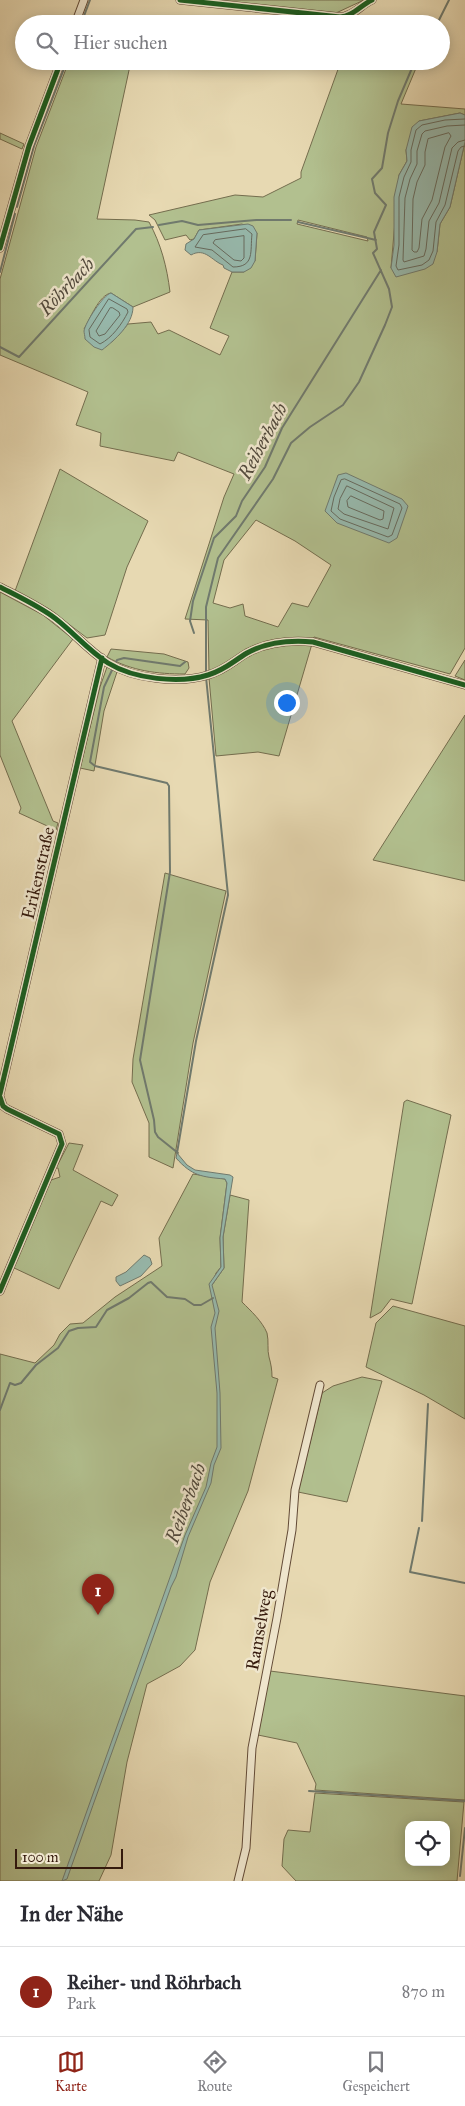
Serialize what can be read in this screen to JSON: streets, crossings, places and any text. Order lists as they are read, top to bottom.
{
  "streets": {
    "street": ["Erikenstraße", "Ramselweg"]
  },
  "water": ["Röhrbach", "Reiherbach"],
  "scale_bar": "100 m",
  "page": {
    "search": "Hier suchen",
    "pins": "1",
    "scale": "100 m",
    "heading": "In der Nähe",
    "list": [
      {
        "mark": "1",
        "name": "Reiher- und Röhrbach",
        "note": "Park",
        "value": "870 m"
      }
    ],
    "nav": ["Karte", "Route", "Gespeichert"]
  }
}
